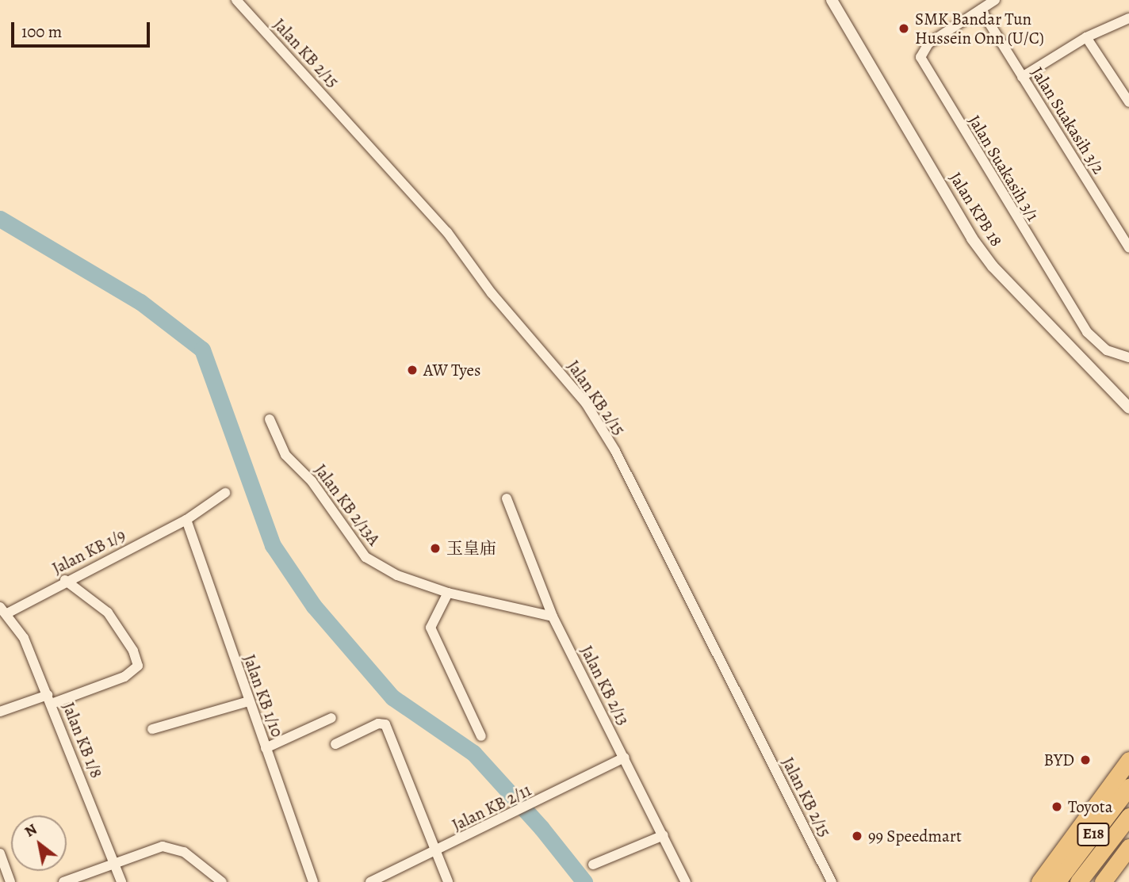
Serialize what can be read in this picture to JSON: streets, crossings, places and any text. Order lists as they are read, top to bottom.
{
  "streets": {
    "highway": ["E18"],
    "street": [
      "Jalan KB 2/15",
      "Jalan Suakasih 3/2",
      "Jalan Suakasih 3/1",
      "Jalan KPB 18",
      "Jalan KB 2/13A",
      "Jalan KB 1/9",
      "Jalan KB 2/13",
      "Jalan KB 1/10",
      "Jalan KB 1/8",
      "Jalan KB 2/11"
    ]
  },
  "crossings": [
    ["Jalan Suakasih 3/2", "Jalan Suakasih 3/1"],
    ["Jalan KB 2/13A", "Jalan KB 2/13"],
    ["Jalan KB 1/9", "Jalan KB 1/10"],
    ["Jalan KB 1/9", "Jalan KB 1/8"],
    ["Jalan KB 2/13", "Jalan KB 2/11"]
  ],
  "places": [
    "SMK Bandar Tun Hussein Onn (U/C)",
    "AW Tyes",
    "玉皇庙",
    "BYD",
    "Toyota",
    "99 Speedmart"
  ],
  "scale_bar": "100 m",
  "north": "top left"
}
